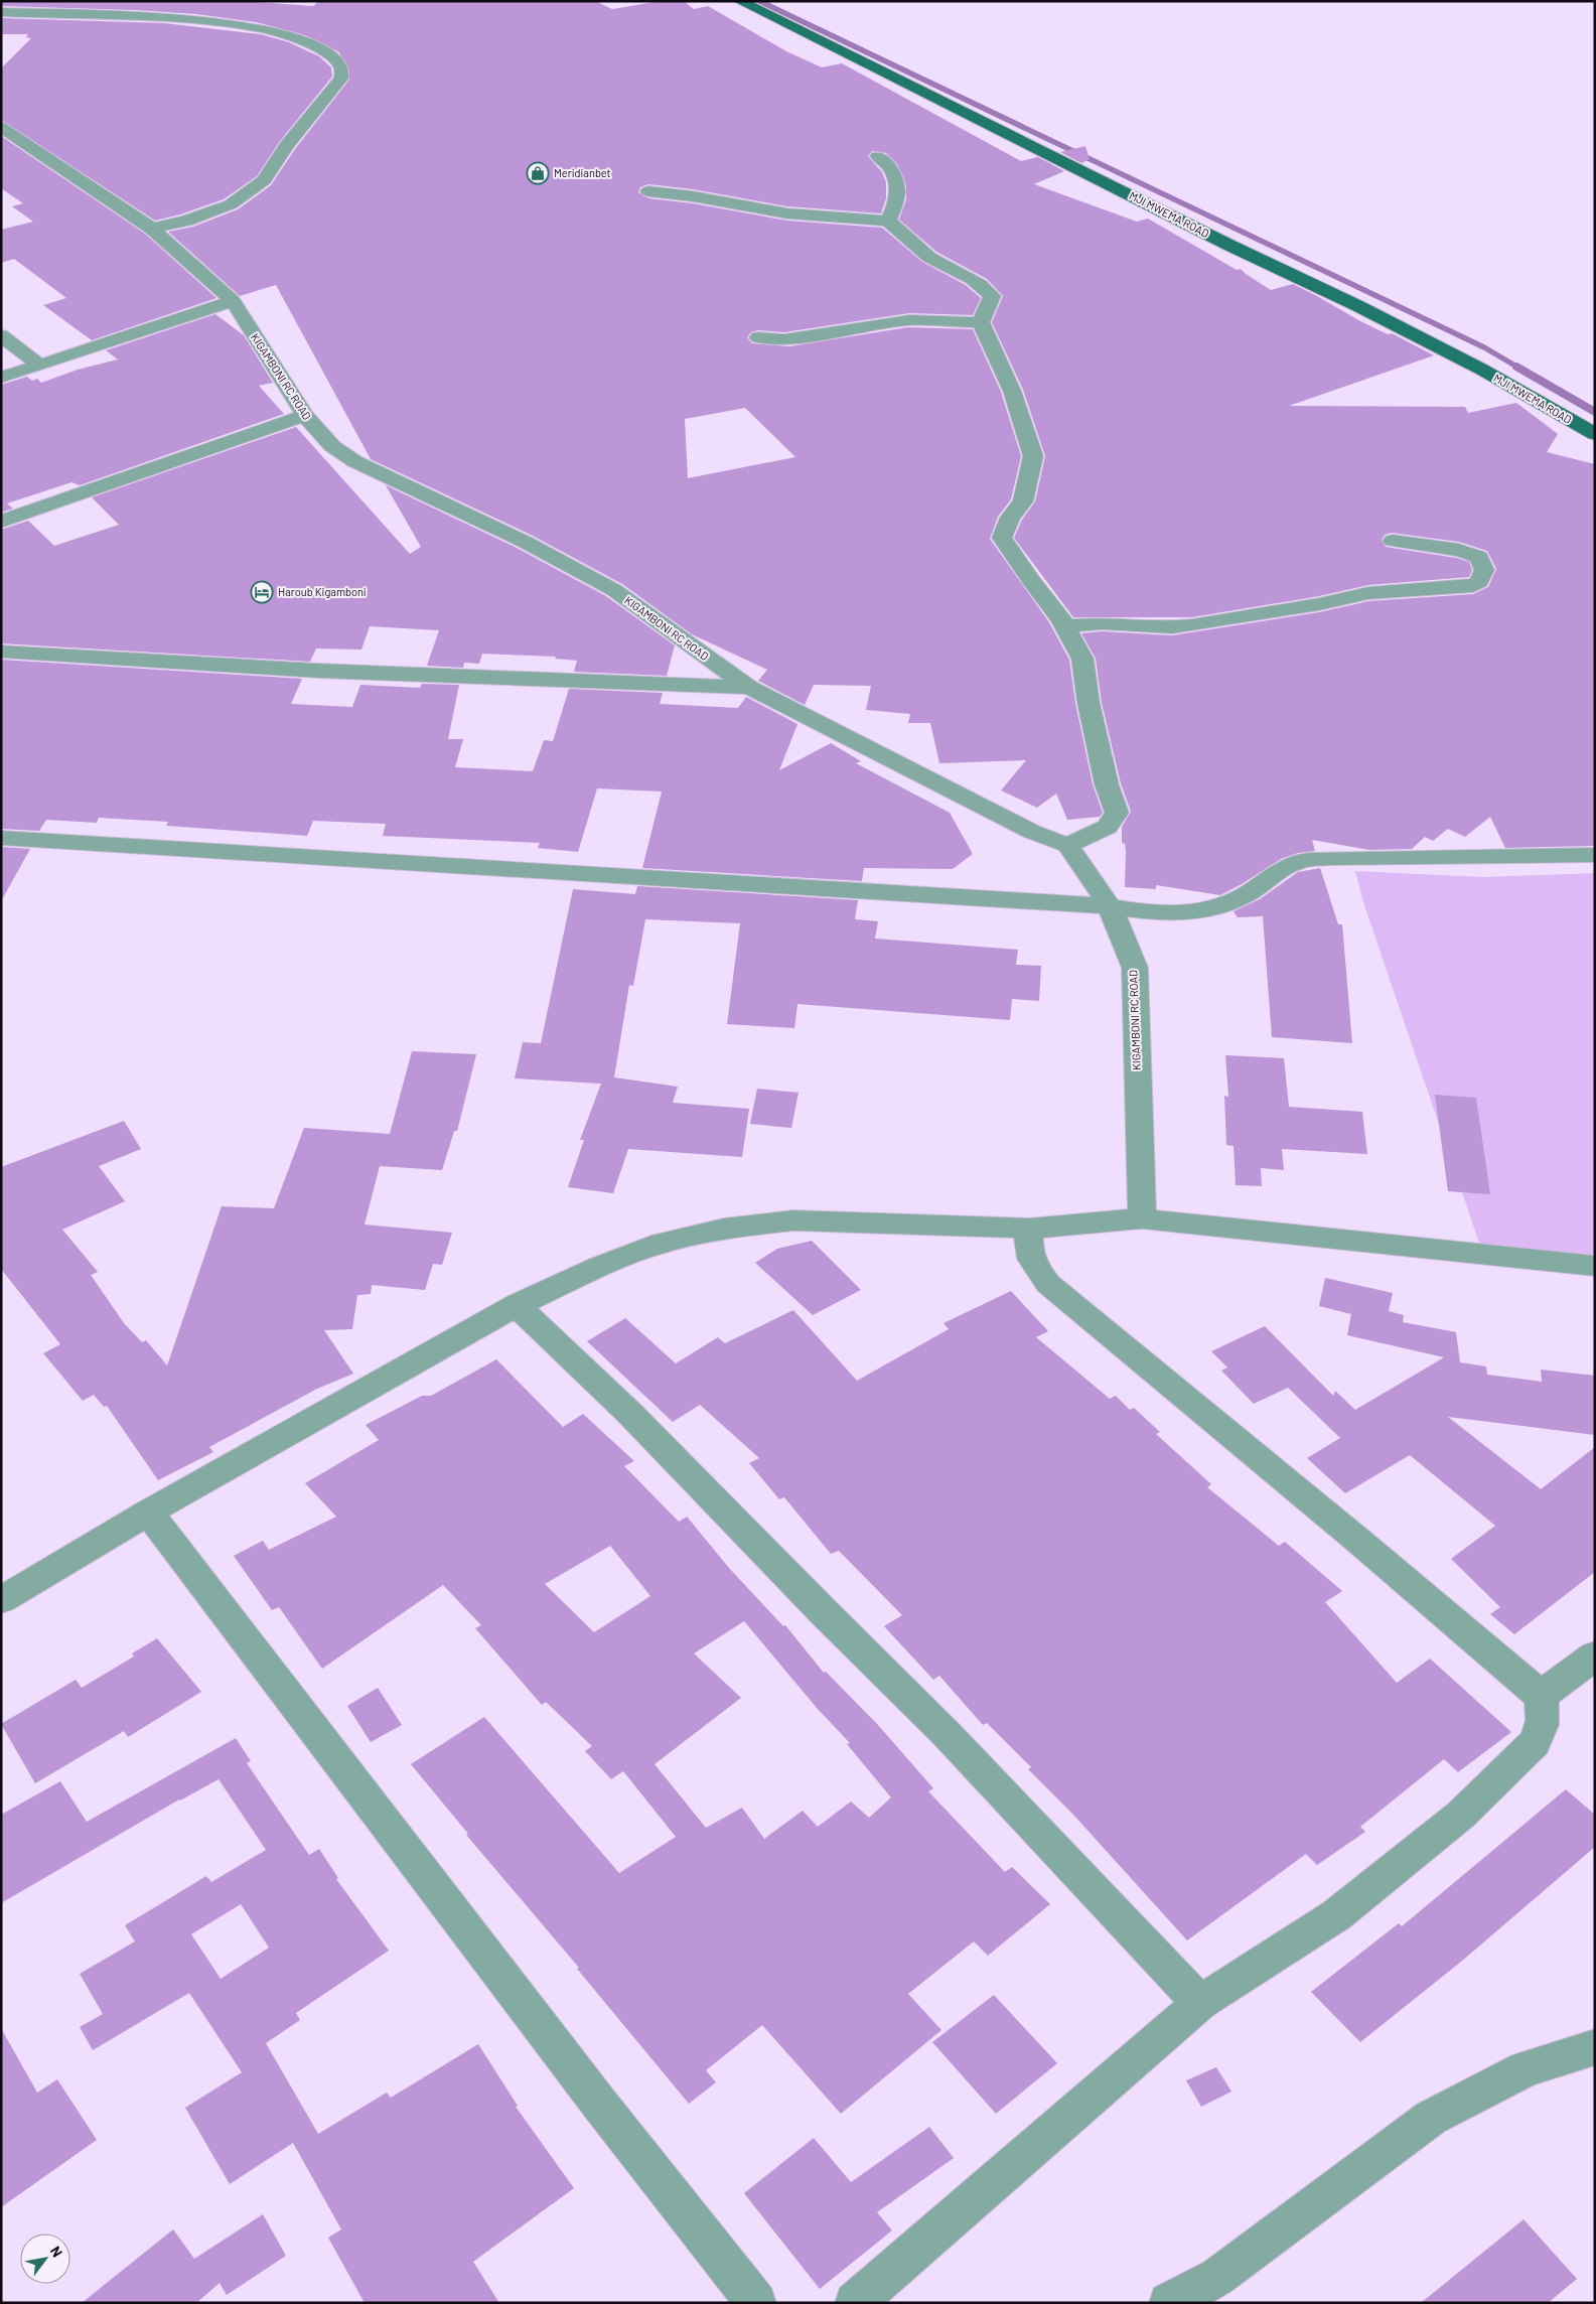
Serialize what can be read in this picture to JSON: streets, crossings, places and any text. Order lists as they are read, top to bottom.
{
  "streets": {
    "main road": ["MJI MWEMA ROAD"],
    "street": ["KIGAMBONI RC ROAD"]
  },
  "places": {
    "shop": ["Meridianbet"],
    "hotel": ["Haroub Kigamboni"]
  },
  "north": "top right"
}
